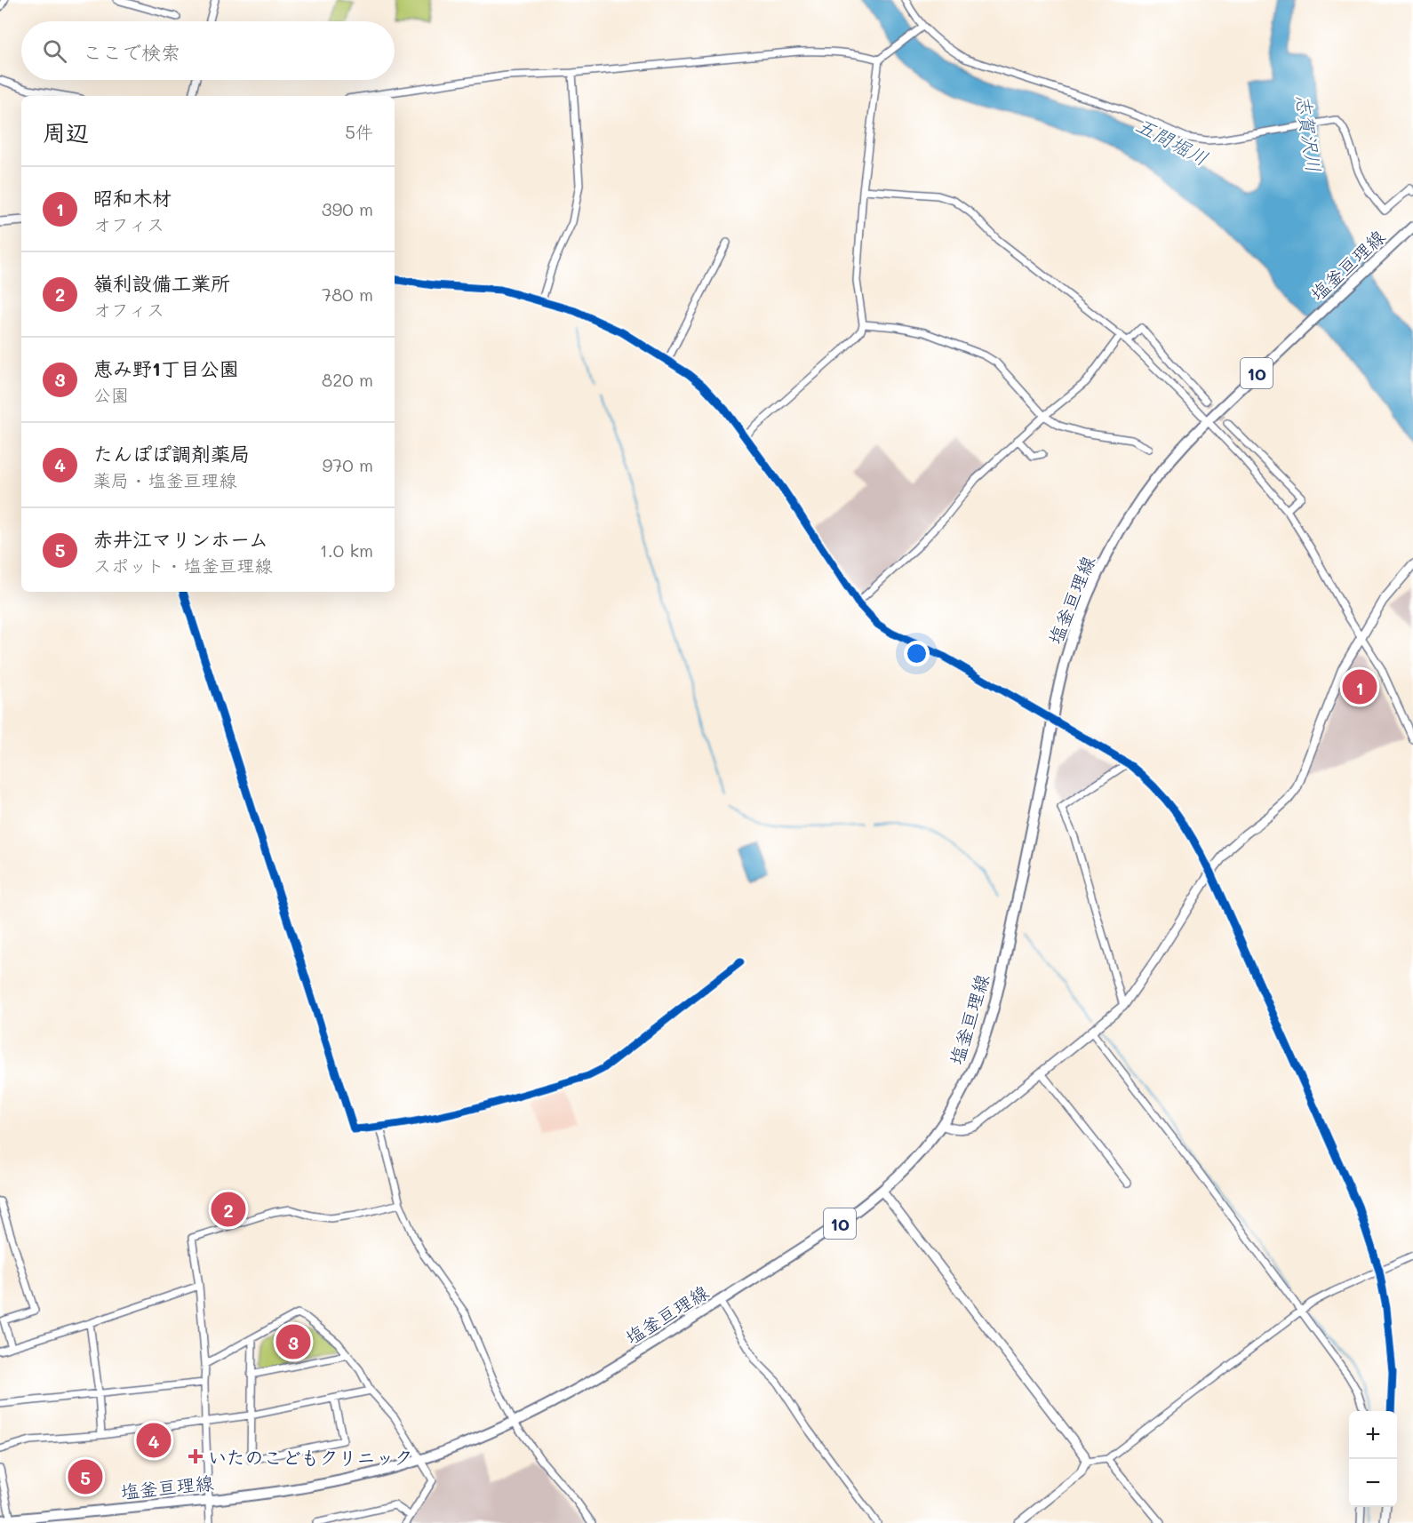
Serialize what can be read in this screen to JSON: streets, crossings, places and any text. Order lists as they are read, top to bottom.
{
  "streets": {
    "main road": ["塩釜亘理線", "10"]
  },
  "water": ["志賀沢川", "五間堀川"],
  "places": {
    "health": ["いたのこどもクリニック"]
  },
  "page": {
    "search": "ここで検索",
    "heading": ["周辺", "5件"],
    "list": [
      {
        "mark": "1",
        "name": "昭和木材",
        "note": "オフィス",
        "value": "390 m"
      },
      {
        "mark": "2",
        "name": "嶺利設備工業所",
        "note": "オフィス",
        "value": "780 m"
      },
      {
        "mark": "3",
        "name": "恵み野1丁目公園",
        "note": "公園",
        "value": "820 m"
      },
      {
        "mark": "4",
        "name": "たんぽぽ調剤薬局",
        "note": "薬局 · 塩釜亘理線",
        "value": "970 m"
      },
      {
        "mark": "5",
        "name": "赤井江マリンホーム",
        "note": "スポット · 塩釜亘理線",
        "value": "1.0 km"
      }
    ],
    "pins": [
      "1",
      "2",
      "3",
      "4",
      "5"
    ],
    "map_buttons": ["+", "−"]
  }
}
